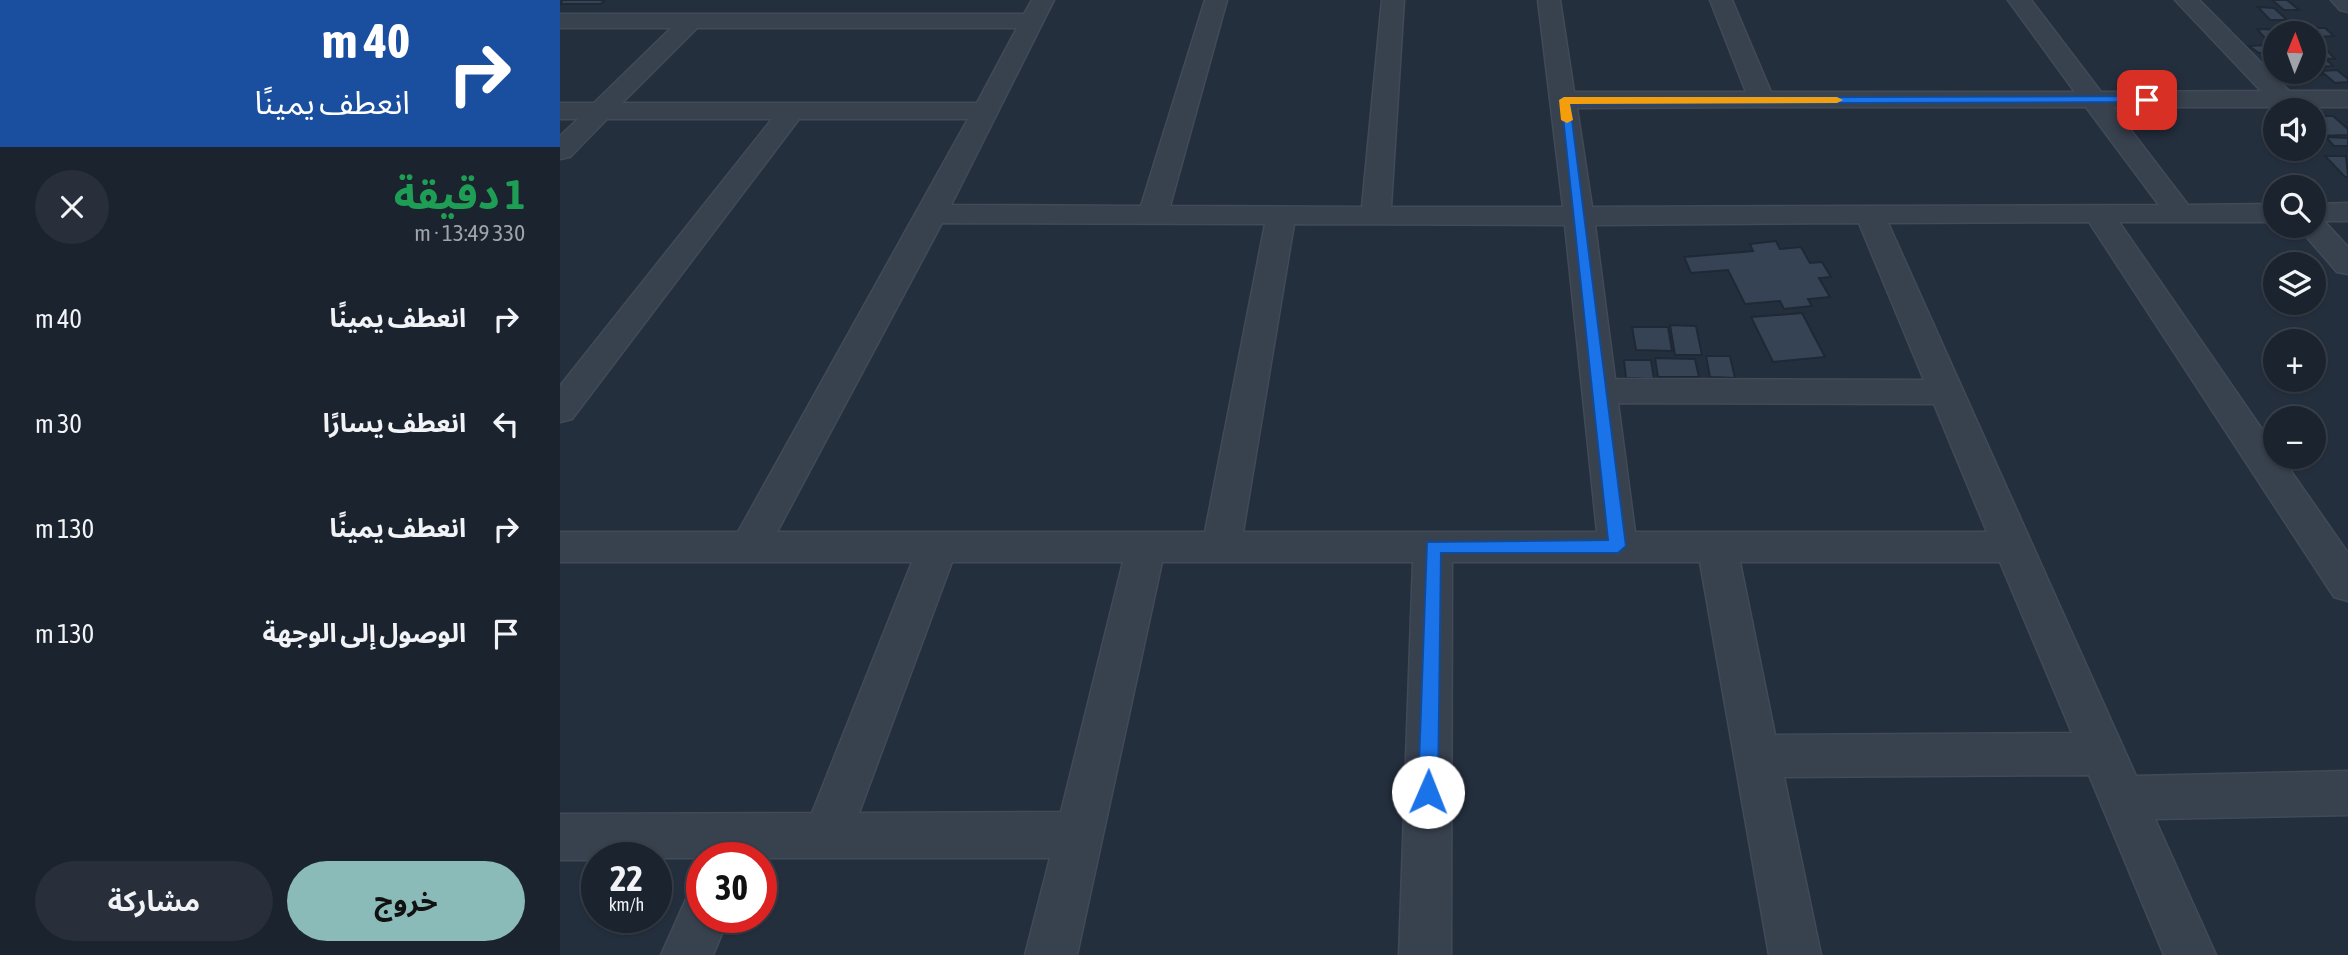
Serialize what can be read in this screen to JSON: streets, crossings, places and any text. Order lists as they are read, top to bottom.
{
  "north": "top",
  "page": {
    "turn": ["40 m", "انعطف يمينًا"],
    "map_buttons": ["+", "−"],
    "heading": ["1 دقيقة", "330 m · 13:49"],
    "list": [
      {
        "name": "انعطف يمينًا",
        "value": "40 m"
      },
      {
        "name": "انعطف يسارًا",
        "value": "30 m"
      },
      {
        "name": "انعطف يمينًا",
        "value": "130 m"
      },
      {
        "name": "الوصول إلى الوجهة",
        "value": "130 m"
      }
    ],
    "speed": "22 km/h",
    "limit": "30",
    "buttons": ["خروج", "مشاركة"]
  }
}
